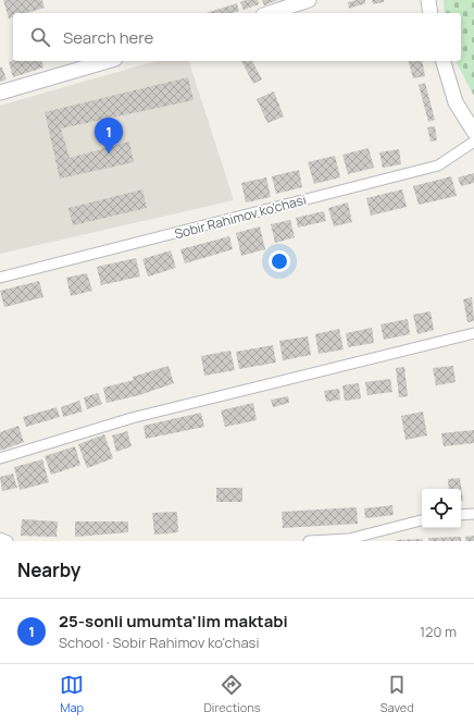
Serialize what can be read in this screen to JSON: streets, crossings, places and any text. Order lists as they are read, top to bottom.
{
  "streets": {
    "street": ["Sobir Rahimov ko'chasi"]
  },
  "page": {
    "search": "Search here",
    "pins": "1",
    "heading": "Nearby",
    "list": [
      {
        "mark": "1",
        "name": "25-sonli umumta'lim maktabi",
        "note": "School · Sobir Rahimov ko'chasi",
        "value": "120 m"
      }
    ],
    "nav": ["Map", "Directions", "Saved"]
  }
}
